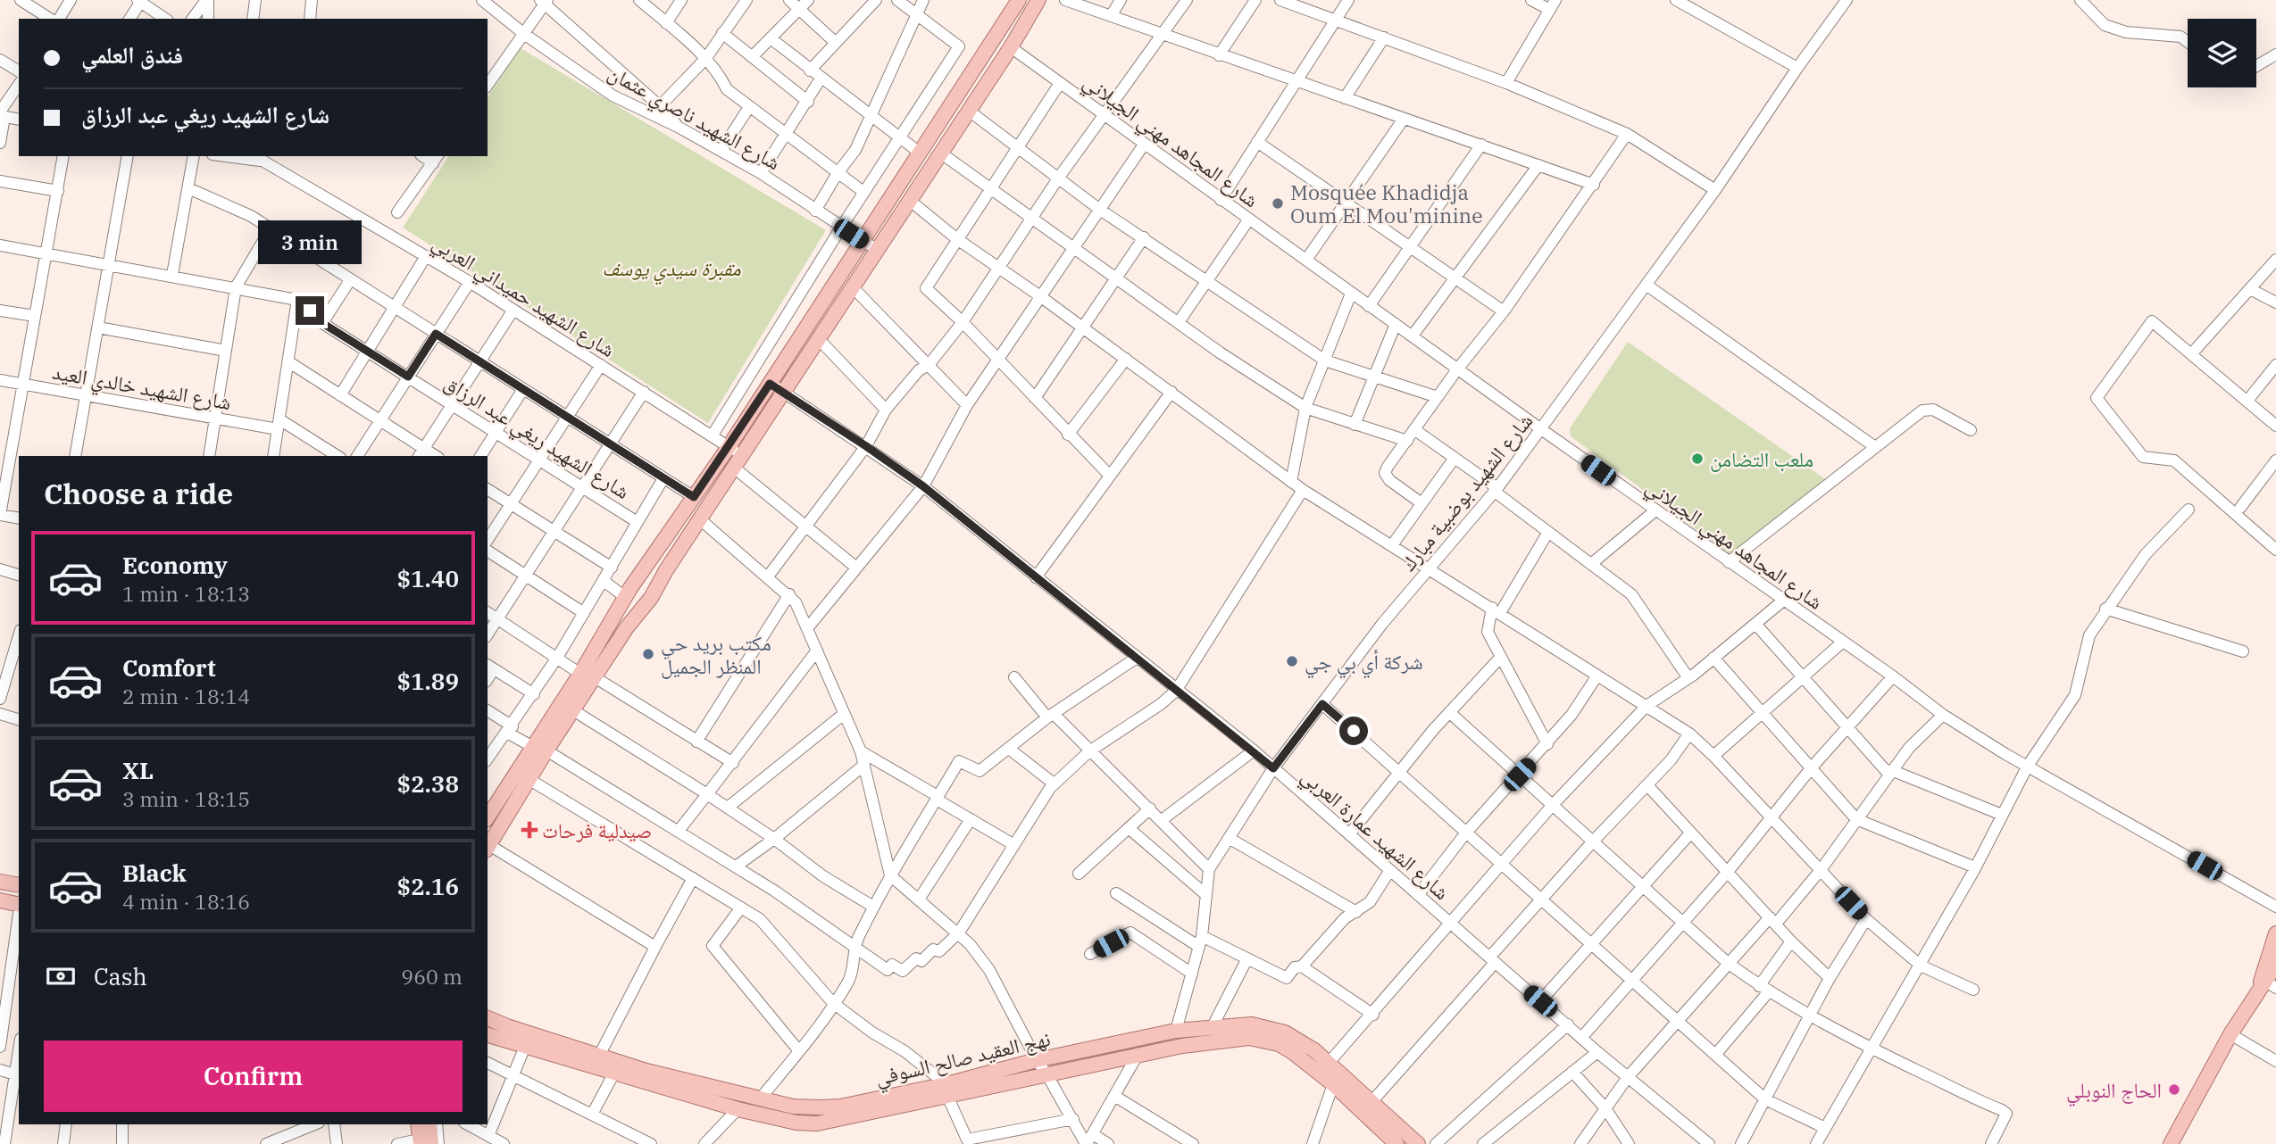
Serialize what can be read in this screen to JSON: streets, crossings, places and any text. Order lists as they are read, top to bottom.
{
  "streets": {
    "main road": ["نهج العقيد صالح السوفي"],
    "street": [
      "شارع الشهيد ناصري عثمان",
      "شارع المجاهد مهني الجيلاني",
      "شارع الشهيد حميداني العربي",
      "شارع الشهيد خالدي العيد",
      "شارع الشهيد ريغي عبد الرزاق",
      "شارع الشهيد بوضبية مبارك",
      "شارع الشهيد عمارة العربي"
    ]
  },
  "crossings": [
    ["شارع المجاهد مهني الجيلاني", "شارع الشهيد بوضبية مبارك"],
    ["شارع الشهيد بوضبية مبارك", "شارع الشهيد عمارة العربي"],
    ["شارع الشهيد بوضبية مبارك", "نهج العقيد صالح السوفي"]
  ],
  "parks": ["مقبرة سيدي يوسف"],
  "places": {
    "other": [
      "Mosquée Khadidja Oum El Mou'minine",
      "ملعب التضامن",
      "مكتب بريد حي المنظر الجميل",
      "شركة أي بي جي",
      "الحاج النوبلي"
    ],
    "health": ["صيدلية فرحات"]
  },
  "page": {
    "banner": ["فندق العلمي", "شارع الشهيد ريغي عبد الرزاق"],
    "bubble": "3 min",
    "heading": "Choose a ride",
    "list": [
      {
        "name": "Economy",
        "note": "1 min · 18:13",
        "value": "$1.40"
      },
      {
        "name": "Comfort",
        "note": "2 min · 18:14",
        "value": "$1.89"
      },
      {
        "name": "XL",
        "note": "3 min · 18:15",
        "value": "$2.38"
      },
      {
        "name": "Black",
        "note": "4 min · 18:16",
        "value": "$2.16"
      }
    ],
    "pay": ["Cash", "960 m"],
    "buttons": "Confirm"
  }
}
